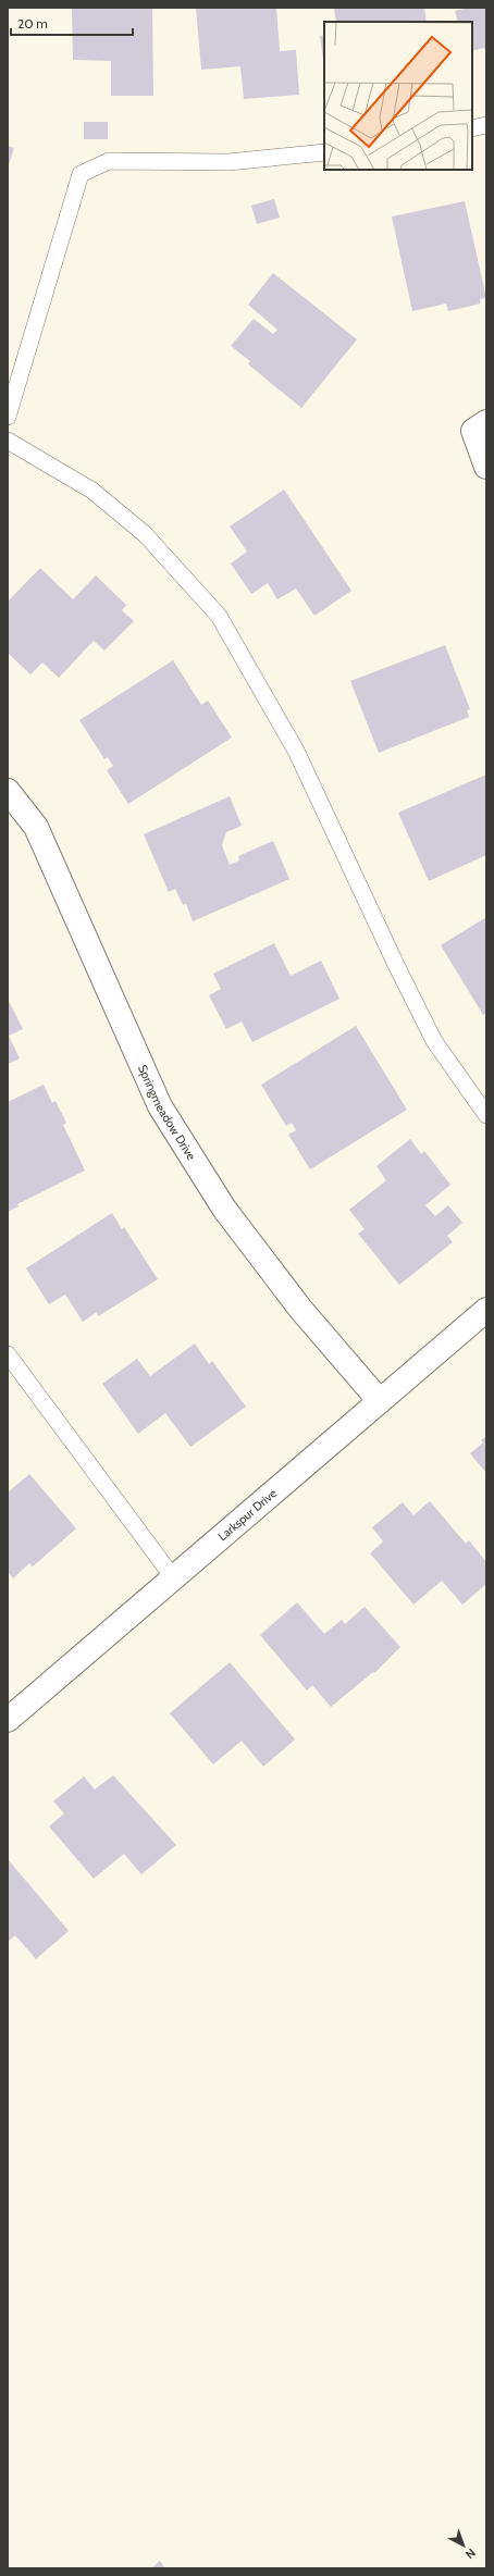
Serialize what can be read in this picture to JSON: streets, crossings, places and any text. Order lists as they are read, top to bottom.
{
  "streets": {
    "street": ["Springmeadow Drive", "Larkspur Drive"]
  },
  "crossings": [
    ["Springmeadow Drive", "Larkspur Drive"]
  ],
  "scale_bar": "20 m",
  "north": "bottom right"
}
